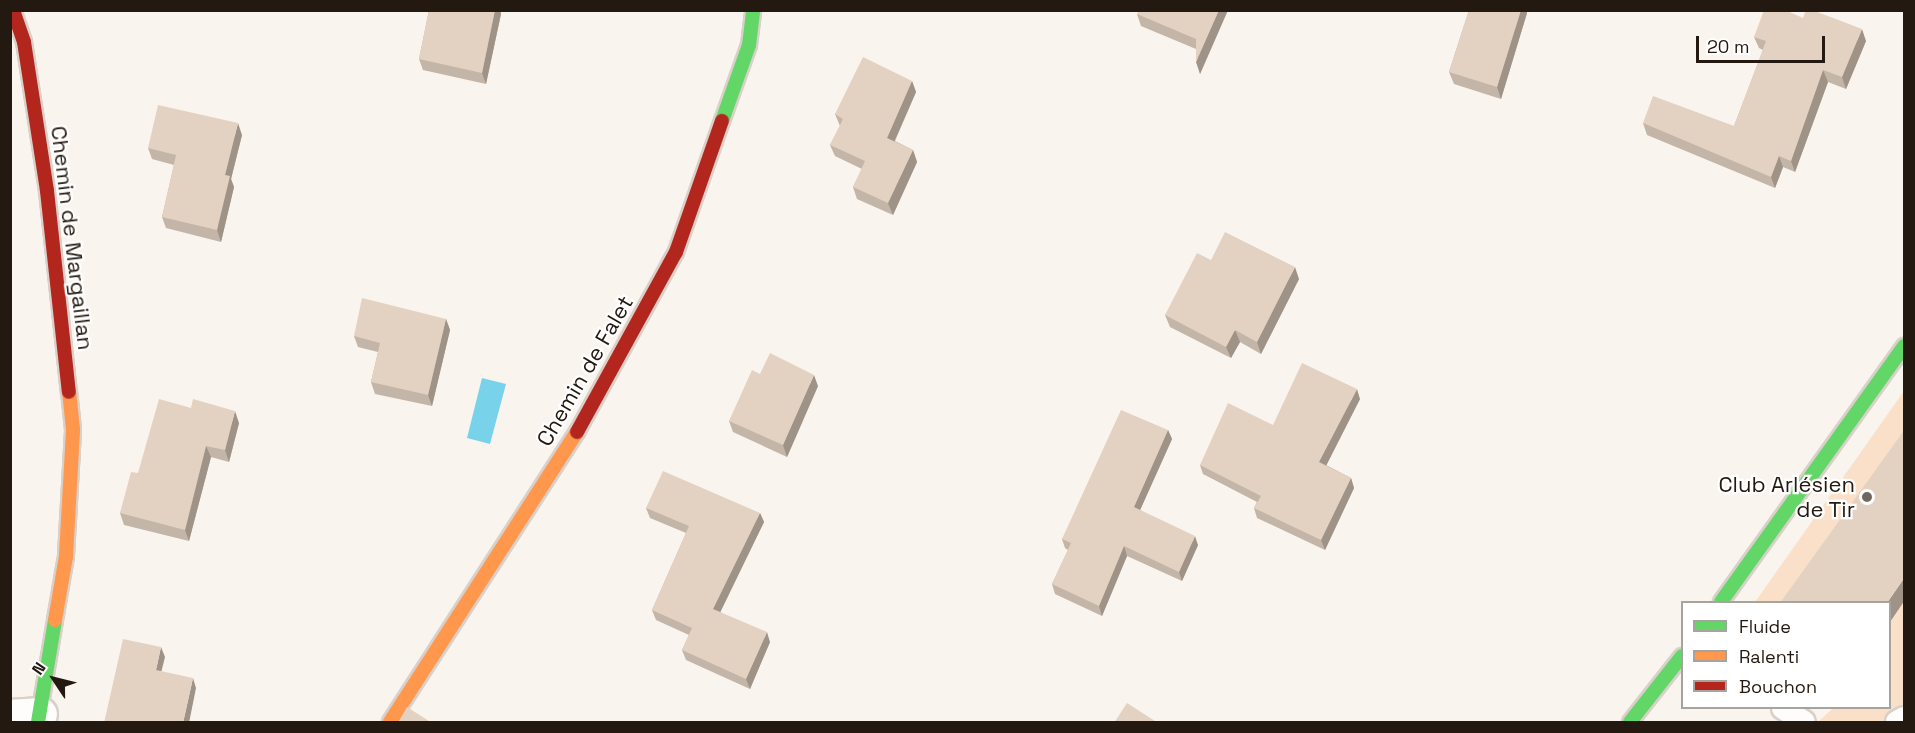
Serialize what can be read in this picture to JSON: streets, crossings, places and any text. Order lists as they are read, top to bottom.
{
  "streets": {
    "street": ["Chemin de Margaillan", "Chemin de Falet"]
  },
  "places": ["Club Arlésien de Tir"],
  "legend": ["Fluide", "Ralenti", "Bouchon"],
  "scale_bar": "20 m",
  "north": "top left"
}
